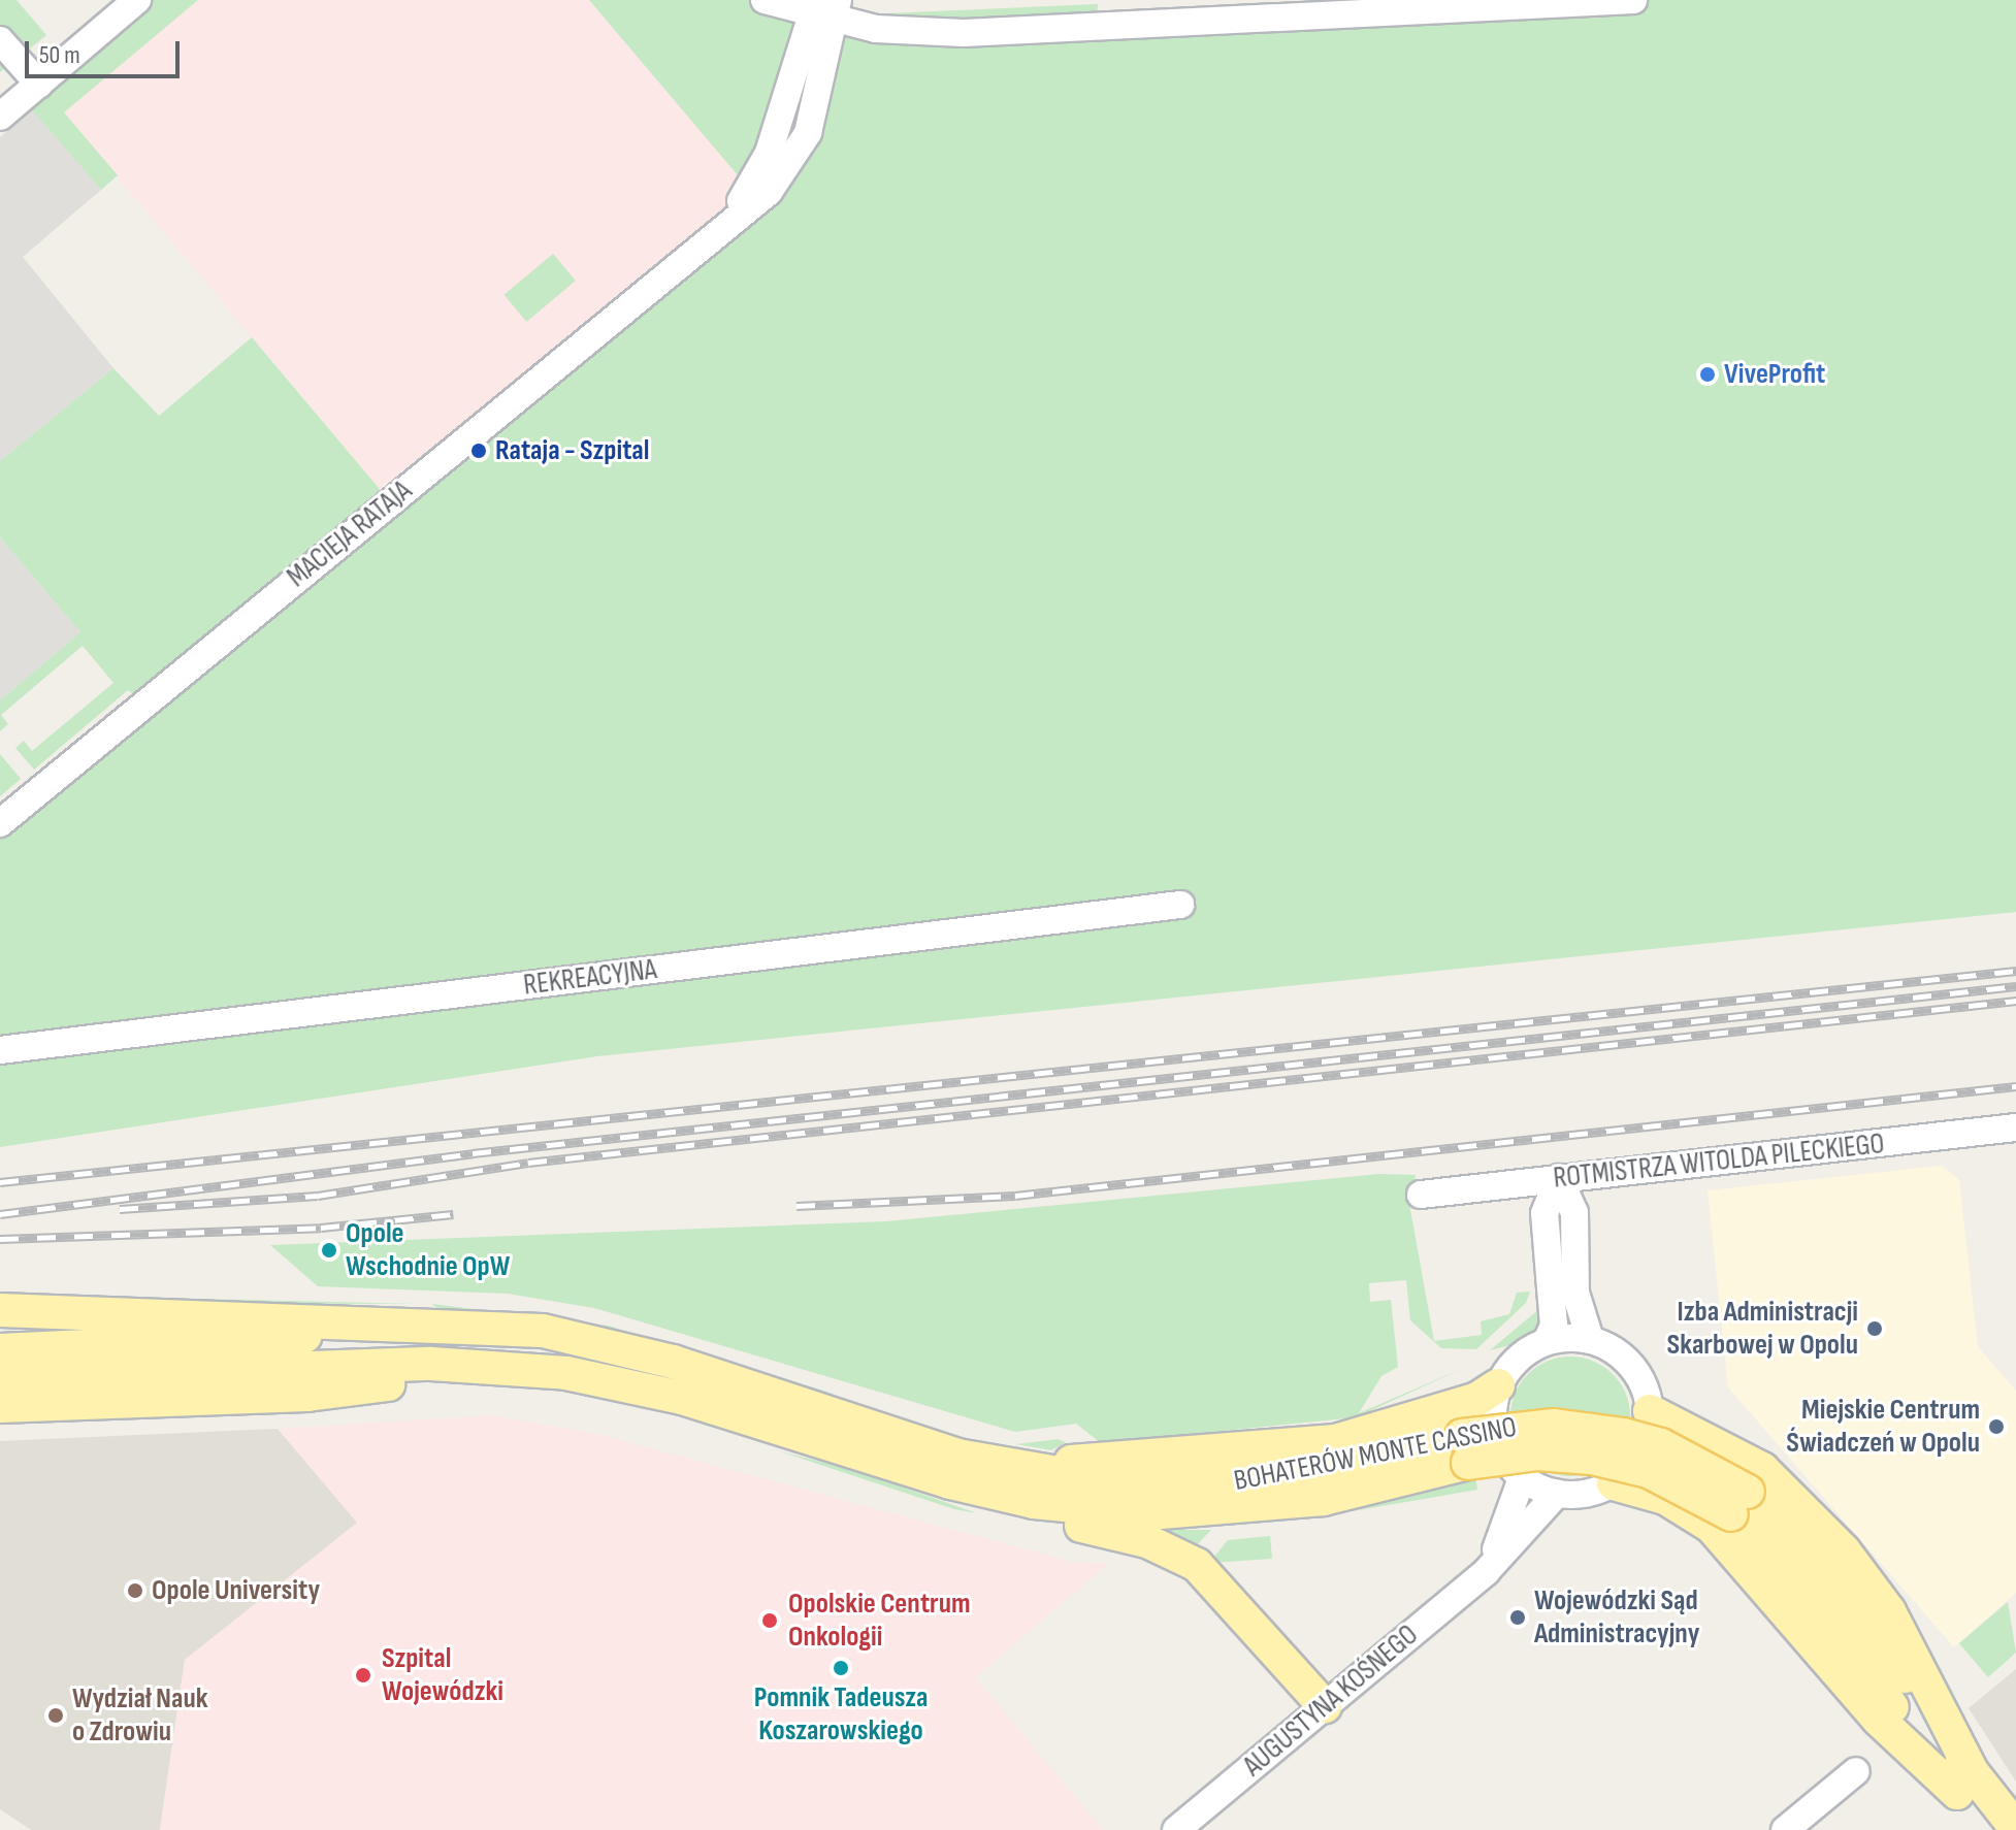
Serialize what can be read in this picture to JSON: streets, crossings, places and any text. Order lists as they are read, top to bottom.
{
  "streets": {
    "main road": ["BOHATERÓW MONTE CASSINO"],
    "street": [
      "MACIEJA RATAJA",
      "REKREACYJNA",
      "ROTMISTRZA WITOLDA PILECKIEGO",
      "AUGUSTYNA KOŚNEGO"
    ]
  },
  "places": [
    "ViveProfit",
    "Rataja - Szpital",
    "Opole Wschodnie OpW",
    "Izba Administracji Skarbowej w Opolu",
    "Miejskie Centrum Świadczeń w Opolu",
    "Opole University",
    "Wojewódzki Sąd Administracyjny",
    "Opolskie Centrum Onkologii",
    "Pomnik Tadeusza Koszarowskiego",
    "Szpital Wojewódzki",
    "Wydział Nauk o Zdrowiu"
  ],
  "scale_bar": "50 m"
}
